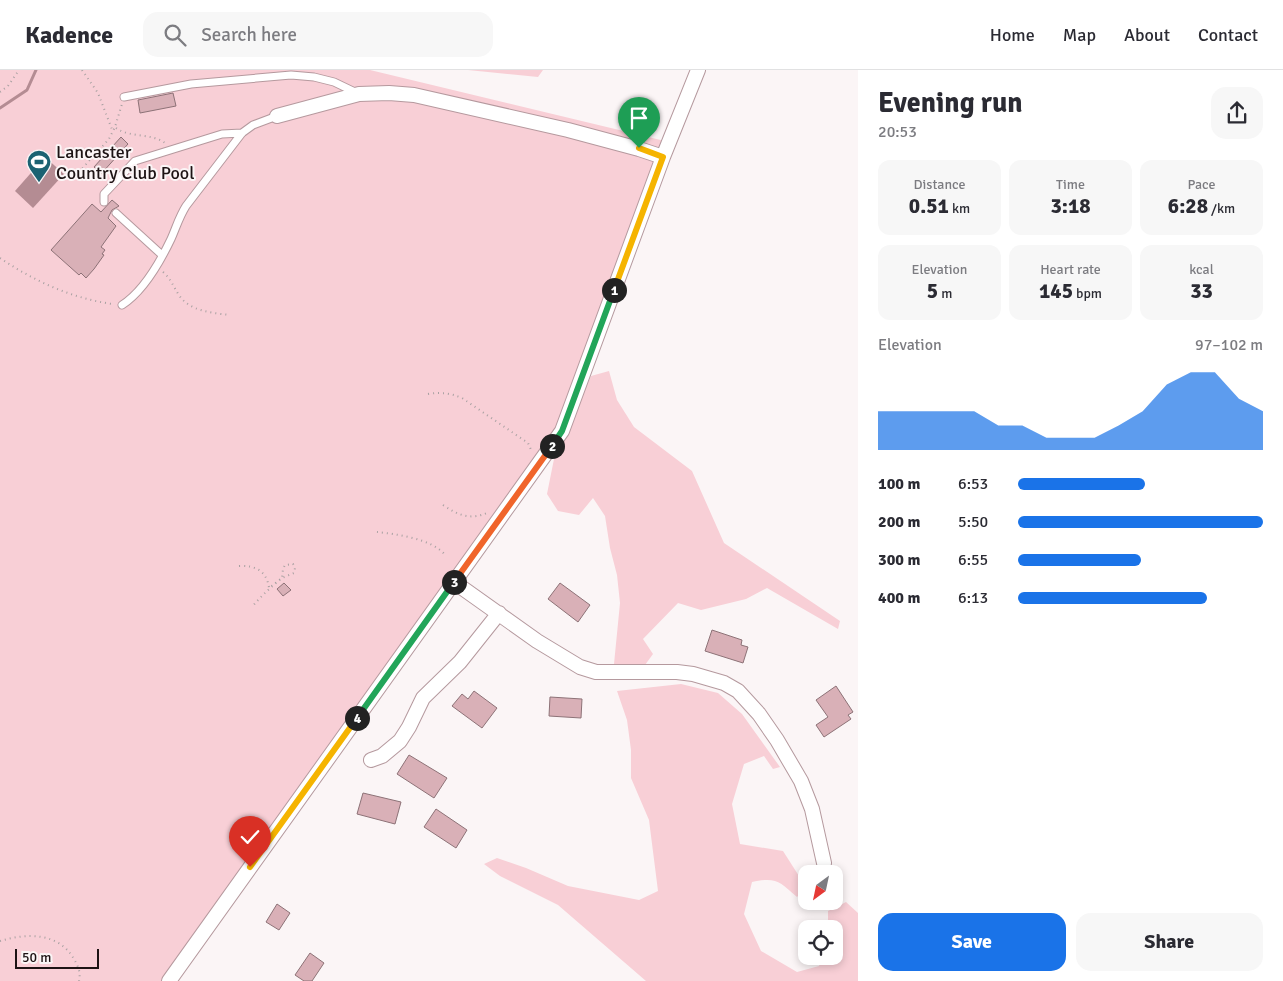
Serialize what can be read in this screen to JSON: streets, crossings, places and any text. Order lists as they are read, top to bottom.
{
  "places": {
    "sports": ["Lancaster Country Club Pool"]
  },
  "scale_bar": "50 m",
  "north": "bottom left",
  "page": {
    "header": "Kadence",
    "search": "Search here",
    "nav": [
      "Home",
      "Map",
      "About",
      "Contact"
    ],
    "heading": ["Evening run", "20:53"],
    "stats": [
      ["Distance", "0.51 km"],
      ["Time", "3:18"],
      ["Pace", "6:28 /km"],
      ["Elevation", "5 m"],
      ["Heart rate", "145 bpm"],
      ["kcal", "33"]
    ],
    "pins": [
      "1",
      "2",
      "3",
      "4"
    ],
    "chart": ["Elevation", "97–102 m"],
    "list": [
      {
        "name": "100 m",
        "note": "6:53"
      },
      {
        "name": "200 m",
        "note": "5:50"
      },
      {
        "name": "300 m",
        "note": "6:55"
      },
      {
        "name": "400 m",
        "note": "6:13"
      }
    ],
    "buttons": ["Save", "Share"],
    "scale": "50 m"
  }
}
